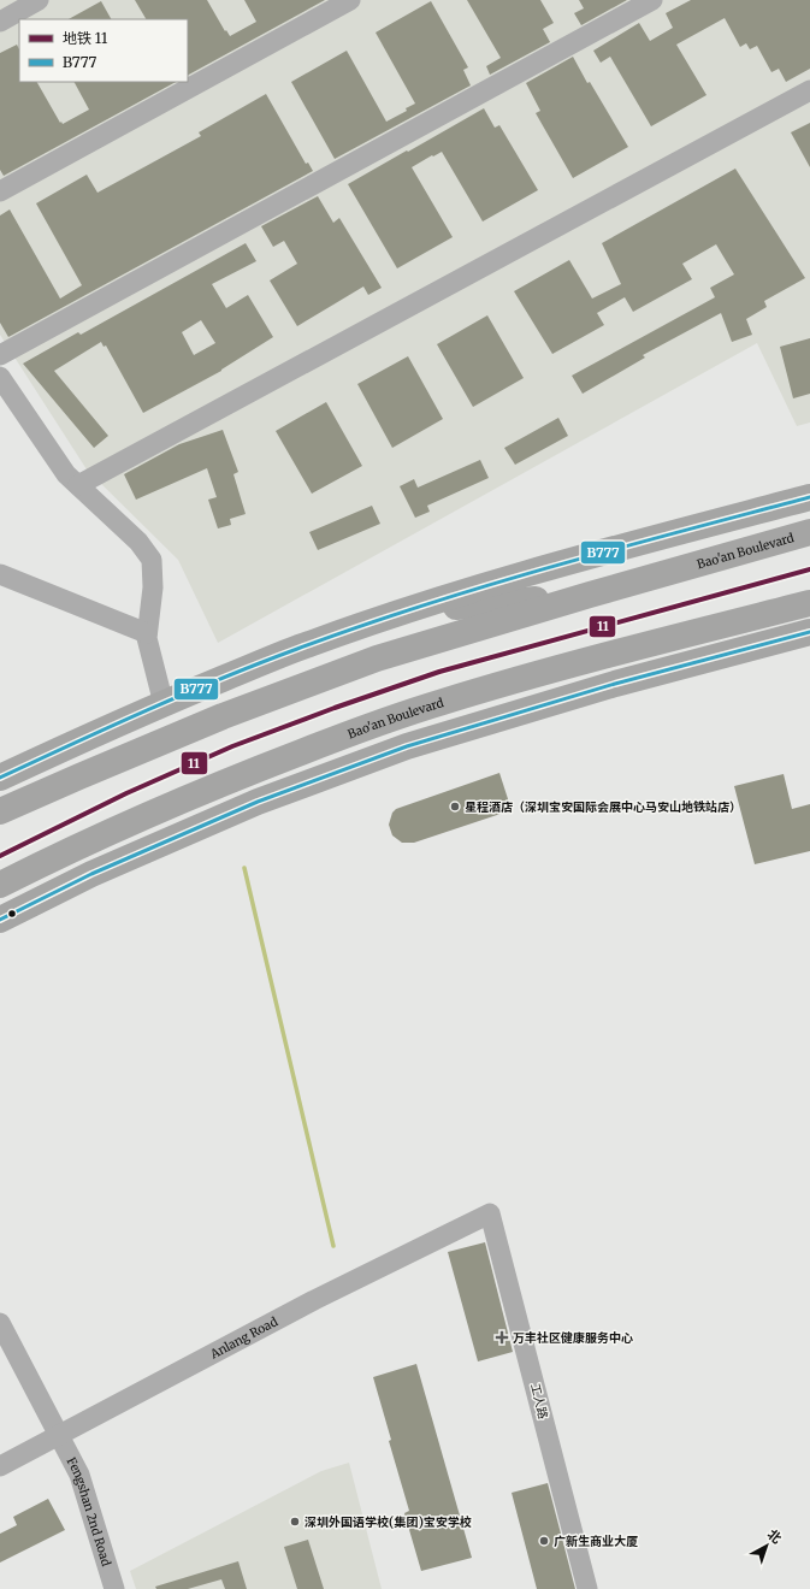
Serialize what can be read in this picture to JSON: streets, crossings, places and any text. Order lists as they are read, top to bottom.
{
  "streets": {
    "main road": ["Bao'an Boulevard"],
    "street": ["Anlang Road", "工人路", "Fengshan 2nd Road"]
  },
  "crossings": [
    ["Anlang Road", "工人路"],
    ["Anlang Road", "Fengshan 2nd Road"]
  ],
  "places": {
    "other": ["星程酒店（深圳宝安国际会展中心马安山地铁站店）", "深圳外国语学校(集团)宝安学校", "广新生商业大厦"],
    "health": ["万丰社区健康服务中心"]
  },
  "lines": ["transit line B777", "metro line 11"],
  "legend": ["地铁 11", "B777"],
  "north": "top right"
}
